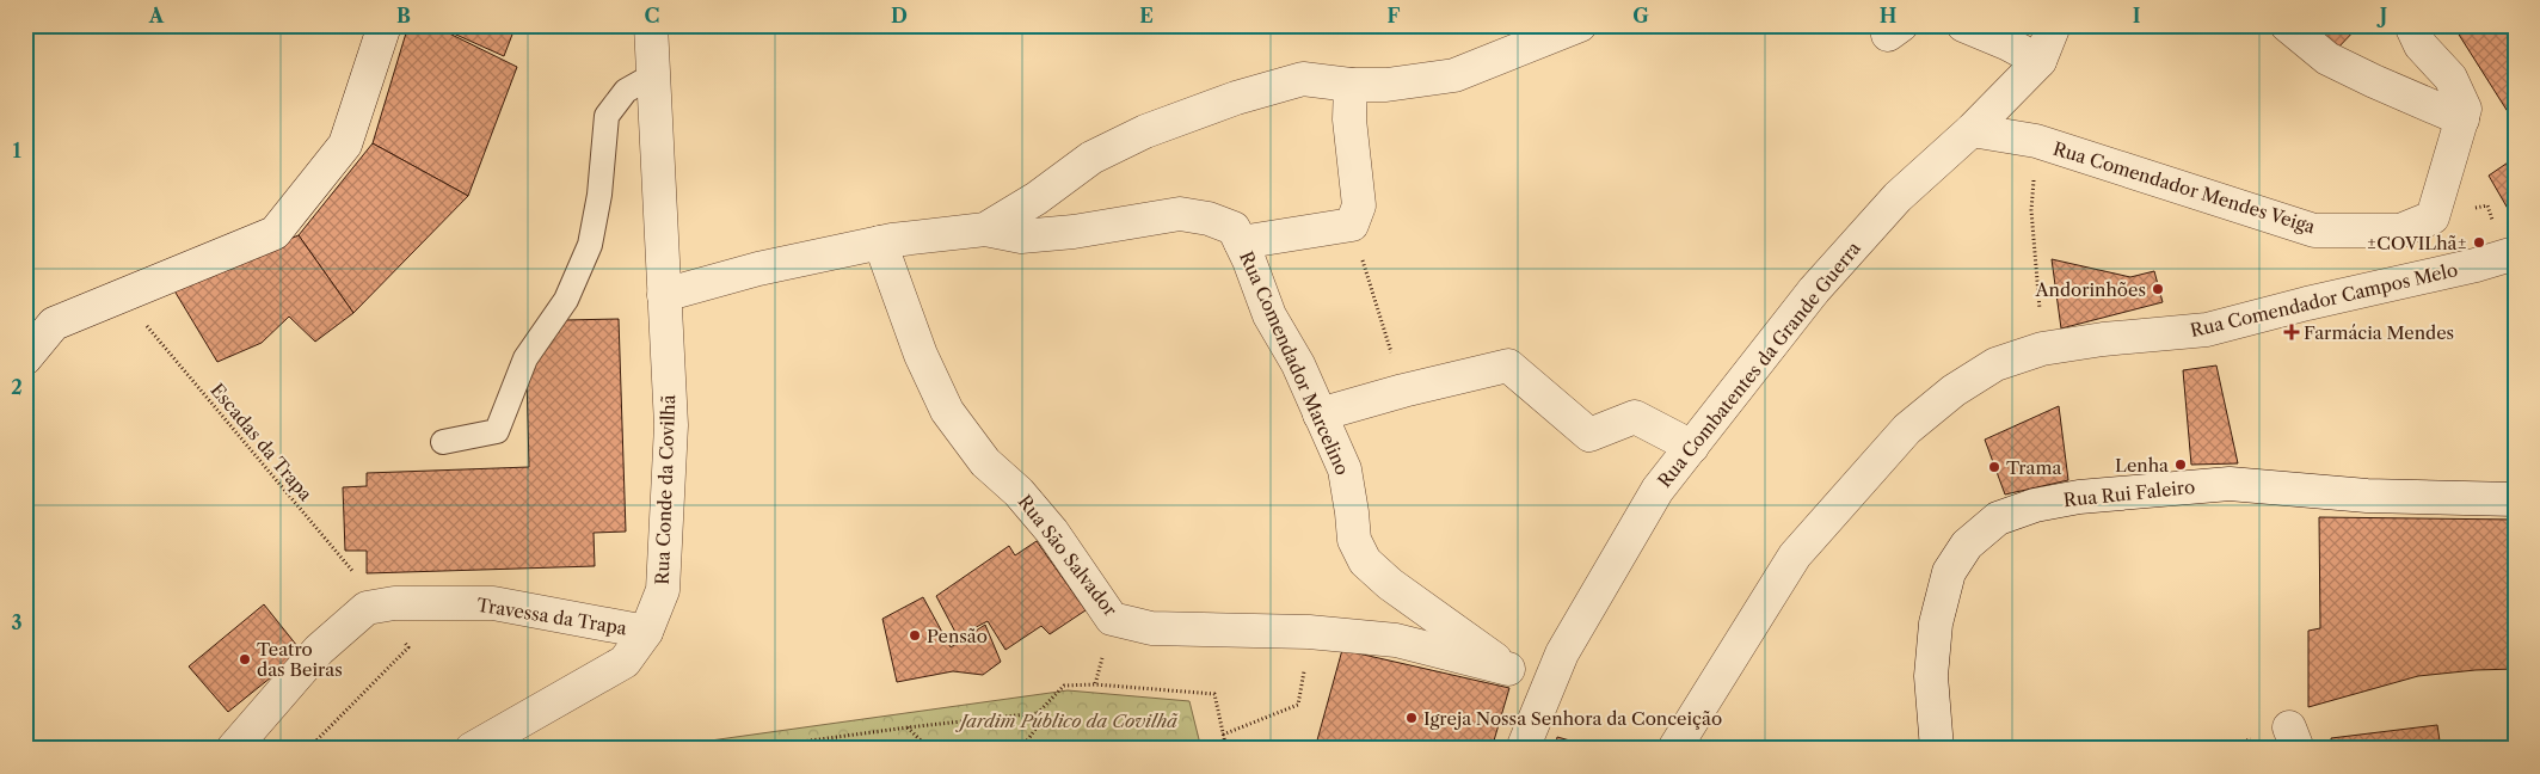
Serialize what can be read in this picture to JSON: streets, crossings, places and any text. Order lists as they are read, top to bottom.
{
  "streets": {
    "street": [
      "Rua Comendador Mendes Veiga",
      "Rua Comendador Campos Melo",
      "Rua Comendador Marcelino",
      "Rua Combatentes da Grande Guerra",
      "Rua Conde da Covilhã",
      "Rua Rui Faleiro",
      "Rua São Salvador",
      "Travessa da Trapa"
    ],
    "path": ["Escadas da Trapa"]
  },
  "crossings": [
    ["Rua Comendador Mendes Veiga", "Rua Combatentes da Grande Guerra"],
    ["Rua Comendador Marcelino", "Rua Combatentes da Grande Guerra"],
    ["Rua Comendador Marcelino", "Rua São Salvador"],
    ["Escadas da Trapa", "Travessa da Trapa"],
    ["Rua Conde da Covilhã", "Travessa da Trapa"]
  ],
  "parks": ["Jardim Público da Covilhã"],
  "places": {
    "other": [
      "±COVILhã±",
      "Andorinhões",
      "Lenha",
      "Trama",
      "Pensão",
      "Teatro das Beiras",
      "Igreja Nossa Senhora da Conceição"
    ],
    "health": ["Farmácia Mendes"]
  },
  "grid": {
    "columns": [
      "A",
      "B",
      "C",
      "D",
      "E",
      "F",
      "G",
      "H",
      "I",
      "J"
    ],
    "rows": ["1", "2", "3"]
  }
}
